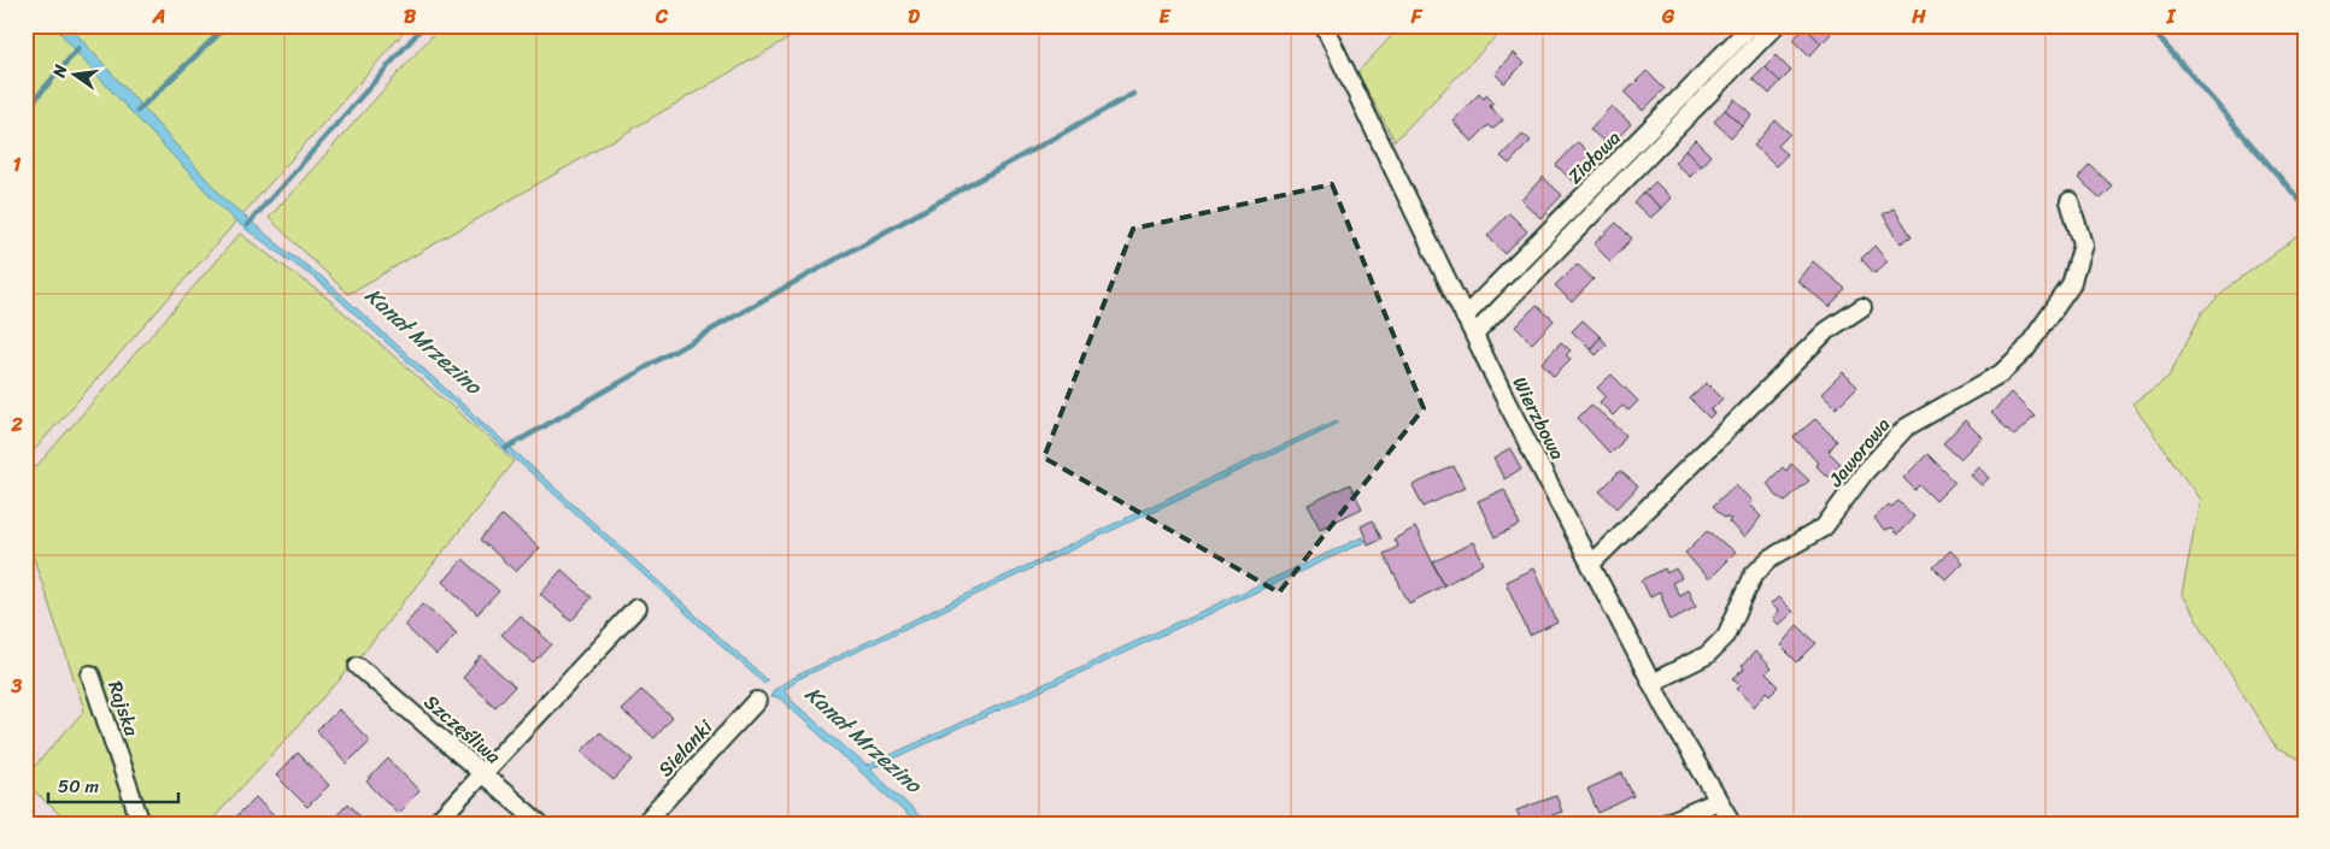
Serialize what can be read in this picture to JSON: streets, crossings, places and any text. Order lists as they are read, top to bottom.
{
  "streets": {
    "street": [
      "Ziołowa",
      "Wierzbowa",
      "Jaworowa",
      "Rajska",
      "Szczęśliwa",
      "Sielanki"
    ]
  },
  "crossings": [
    ["Ziołowa", "Wierzbowa"],
    ["Wierzbowa", "Jaworowa"]
  ],
  "water": ["Kanał Mrzezino"],
  "scale_bar": "50 m",
  "north": "left",
  "grid": {
    "columns": [
      "A",
      "B",
      "C",
      "D",
      "E",
      "F",
      "G",
      "H",
      "I"
    ],
    "rows": ["1", "2", "3"]
  }
}
